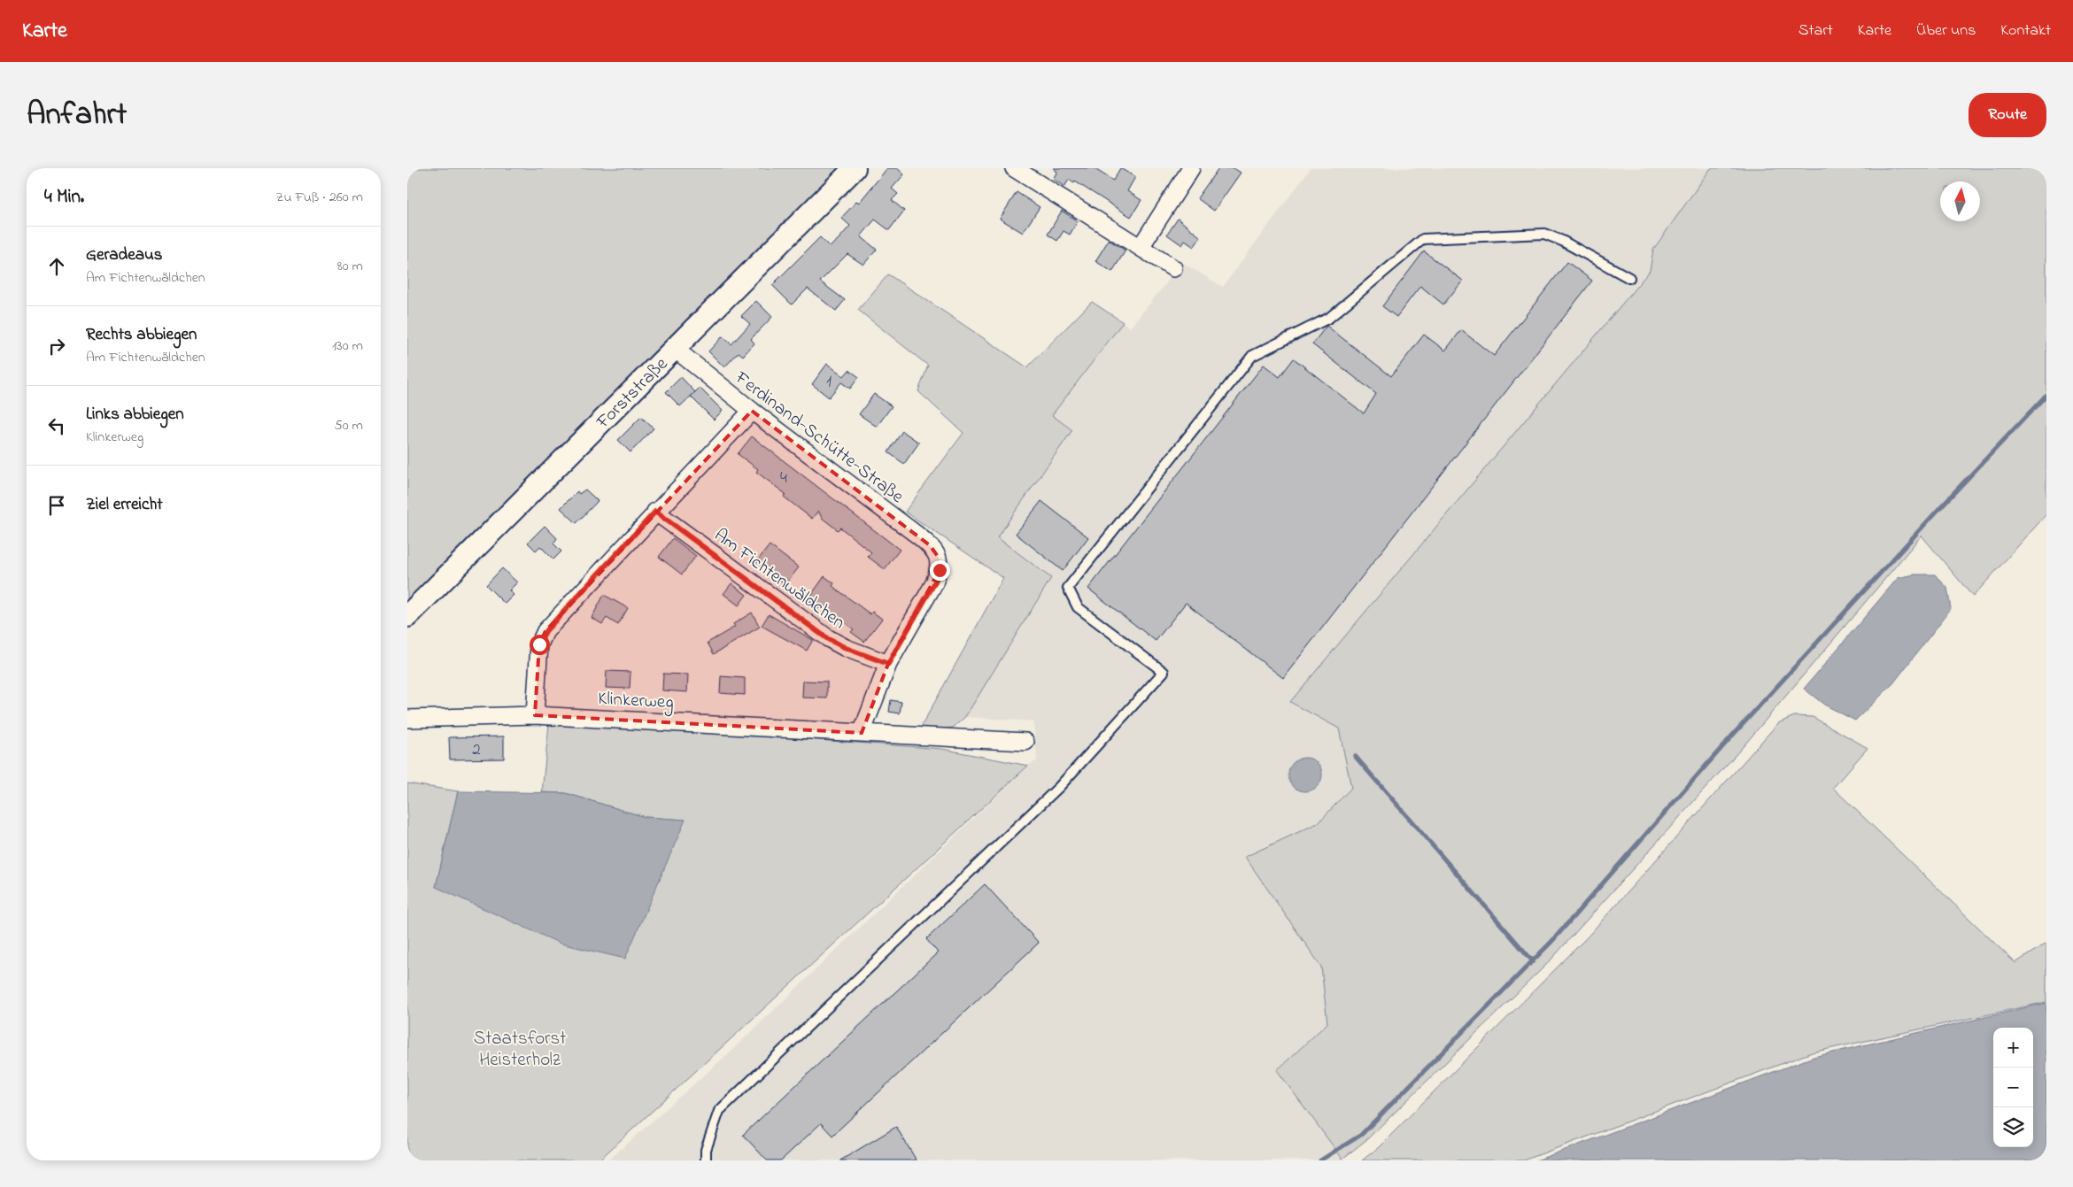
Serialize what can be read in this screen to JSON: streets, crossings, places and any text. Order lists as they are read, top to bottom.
{
  "streets": {
    "street": [
      "Forststraße",
      "Ferdinand-Schütte-Straße",
      "Am Fichtenwäldchen",
      "Klinkerweg"
    ]
  },
  "crossings": [
    ["Forststraße", "Ferdinand-Schütte-Straße"],
    ["Ferdinand-Schütte-Straße", "Am Fichtenwäldchen"]
  ],
  "parks": ["Staatsforst Heisterholz"],
  "house_numbers": ["1", "4", "2"],
  "north": "top",
  "page": {
    "header": "Karte",
    "nav": [
      "Start",
      "Karte",
      "Über uns",
      "Kontakt"
    ],
    "title": "Anfahrt",
    "buttons": "Route",
    "heading": ["4 Min.", "Zu Fuß · 260 m"],
    "list": [
      ["Geradeaus", "Am Fichtenwäldchen", "80 m"],
      ["Rechts abbiegen", "Am Fichtenwäldchen", "130 m"],
      ["Links abbiegen", "Klinkerweg", "50 m"],
      "Ziel erreicht"
    ],
    "map_buttons": ["+", "−"]
  }
}
